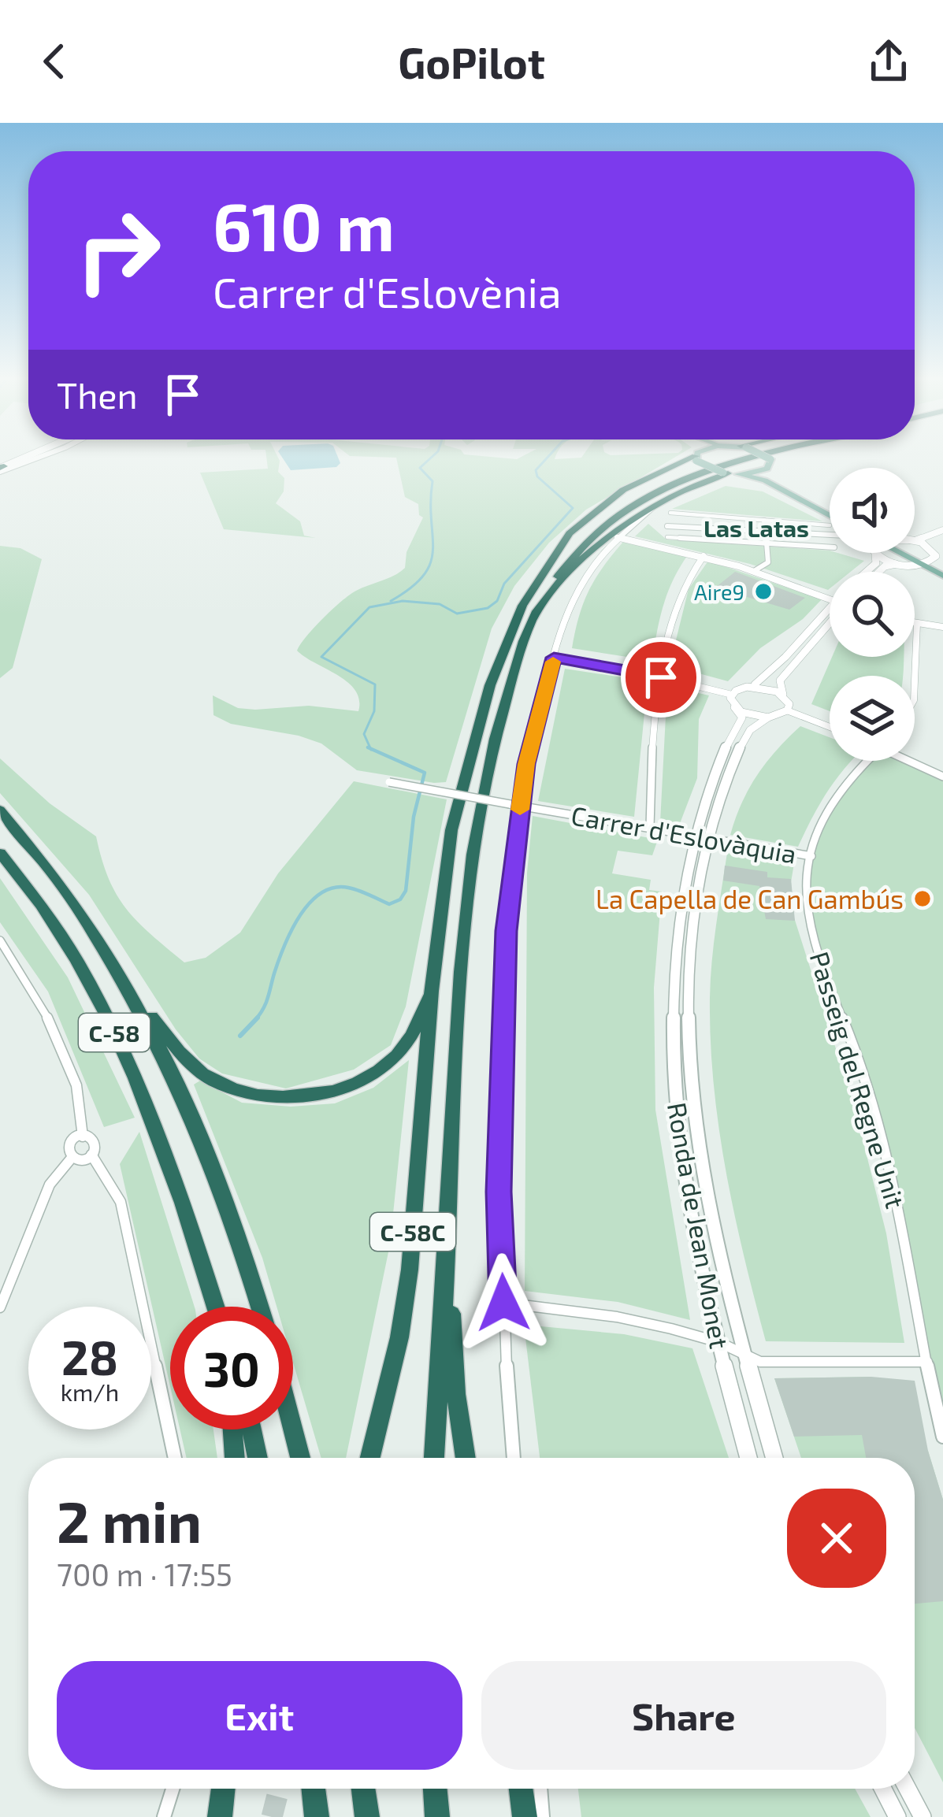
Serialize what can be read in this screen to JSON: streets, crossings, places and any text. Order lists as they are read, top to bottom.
{
  "streets": {
    "highway": ["C-58", "C-58C"],
    "street": ["Carrer d'Eslovàquia", "Passeig del Regne Unit", "Ronda de Jean Monet"]
  },
  "crossings": [
    ["Carrer d'Eslovàquia", "Passeig del Regne Unit"],
    ["Carrer d'Eslovàquia", "Ronda de Jean Monet"]
  ],
  "districts": ["Las Latas"],
  "places": ["Aire9", "La Capella de Can Gambús"],
  "page": {
    "header": "GoPilot",
    "turn": ["610 m", "Carrer d'Eslovènia"],
    "then": "Then",
    "speed": "28 km/h",
    "limit": "30",
    "heading": ["2 min", "700 m · 17:55"],
    "buttons": ["Exit", "Share"]
  }
}
